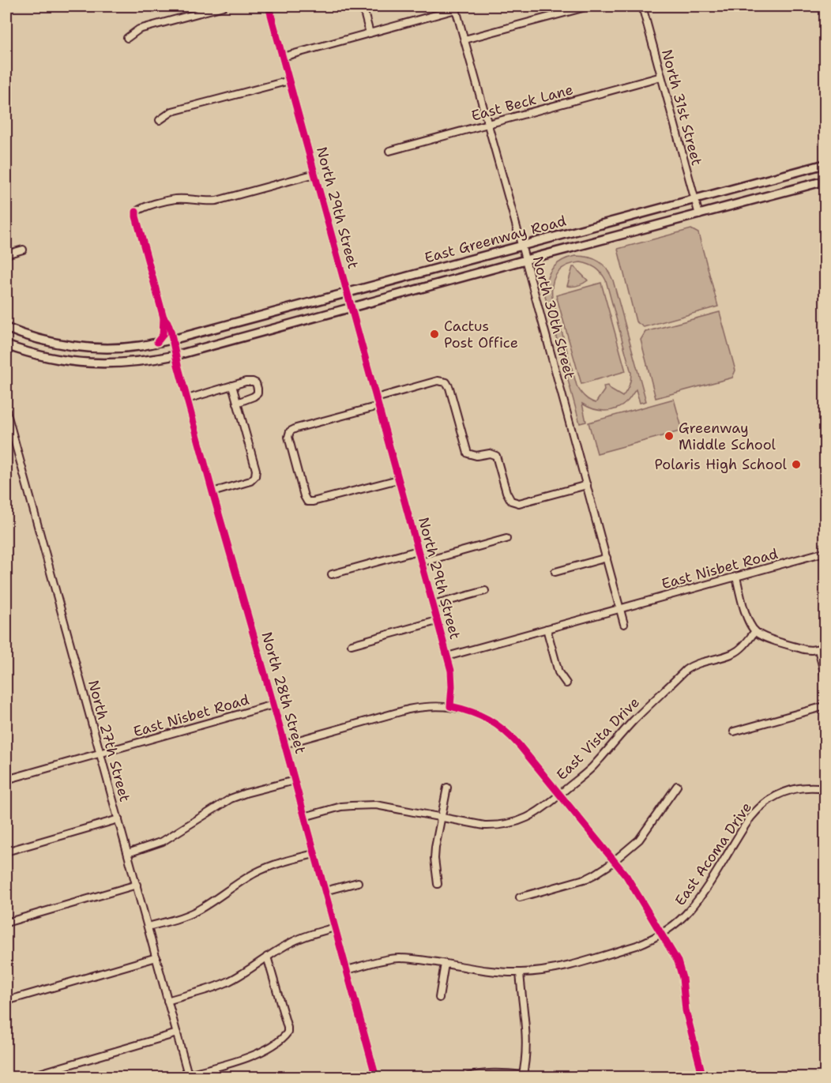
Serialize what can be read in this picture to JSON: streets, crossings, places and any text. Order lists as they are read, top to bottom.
{
  "streets": {
    "main road": ["East Greenway Road"],
    "street": [
      "East Beck Lane",
      "North 31st Street",
      "North 29th Street",
      "North 30th Street",
      "East Nisbet Road",
      "North 28th Street",
      "East Vista Drive",
      "North 27th Street",
      "East Acoma Drive"
    ]
  },
  "crossings": [
    ["East Beck Lane", "North 31st Street"],
    ["East Beck Lane", "North 30th Street"],
    ["North 31st Street", "East Greenway Road"],
    ["North 29th Street", "East Greenway Road"],
    ["North 29th Street", "East Nisbet Road"],
    ["North 29th Street", "North 28th Street"],
    ["East Greenway Road", "North 30th Street"],
    ["East Greenway Road", "North 28th Street"],
    ["North 30th Street", "East Nisbet Road"],
    ["East Nisbet Road", "North 28th Street"],
    ["East Nisbet Road", "North 27th Street"],
    ["North 28th Street", "East Vista Drive"],
    ["North 28th Street", "East Acoma Drive"]
  ],
  "places": ["Cactus Post Office", "Greenway Middle School", "Polaris High School"]
}
